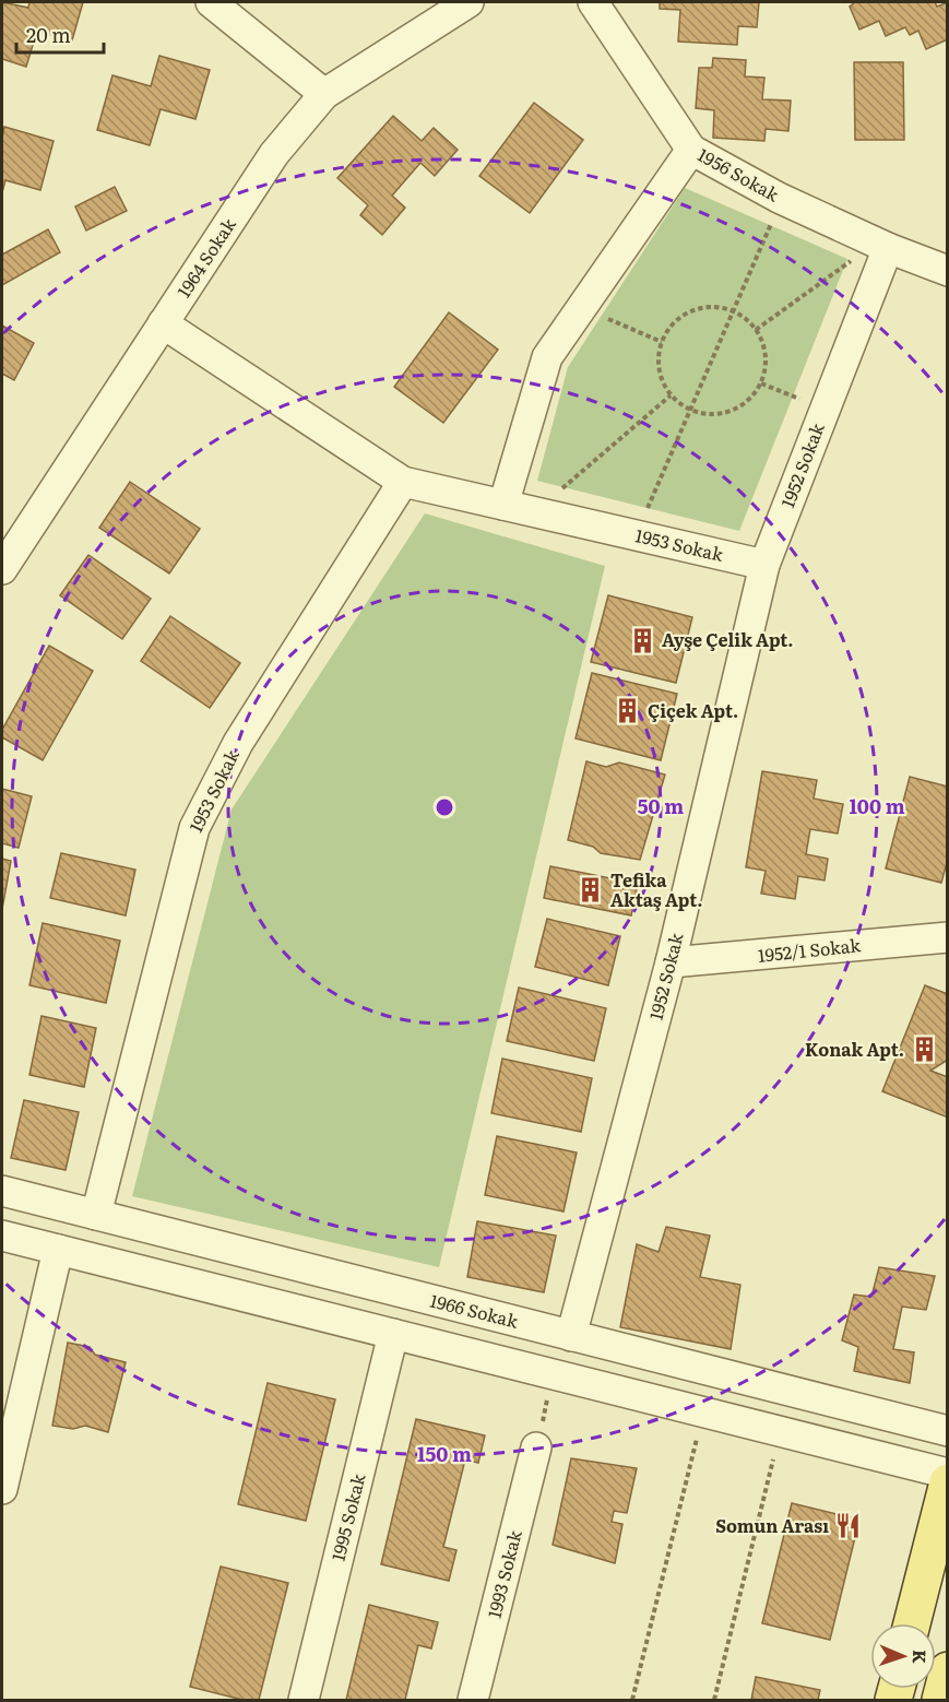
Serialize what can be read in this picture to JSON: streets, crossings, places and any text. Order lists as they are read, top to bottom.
{
  "streets": {
    "street": [
      "1956 Sokak",
      "1964 Sokak",
      "1952 Sokak",
      "1953 Sokak",
      "1952/1 Sokak",
      "1966 Sokak",
      "1995 Sokak",
      "1993 Sokak"
    ]
  },
  "crossings": [
    ["1956 Sokak", "1952 Sokak"],
    ["1964 Sokak", "1953 Sokak"],
    ["1952 Sokak", "1953 Sokak"],
    ["1952 Sokak", "1952/1 Sokak"],
    ["1952 Sokak", "1966 Sokak"],
    ["1953 Sokak", "1966 Sokak"]
  ],
  "places": {
    "building": [
      "Ayşe Çelik Apt.",
      "Çiçek Apt.",
      "Tefika Aktaş Apt.",
      "Konak Apt."
    ],
    "restaurant": ["Somun Arası"]
  },
  "scale_bar": "20 m",
  "north": "right",
  "rings": ["50 m", "100 m", "150 m"]
}
